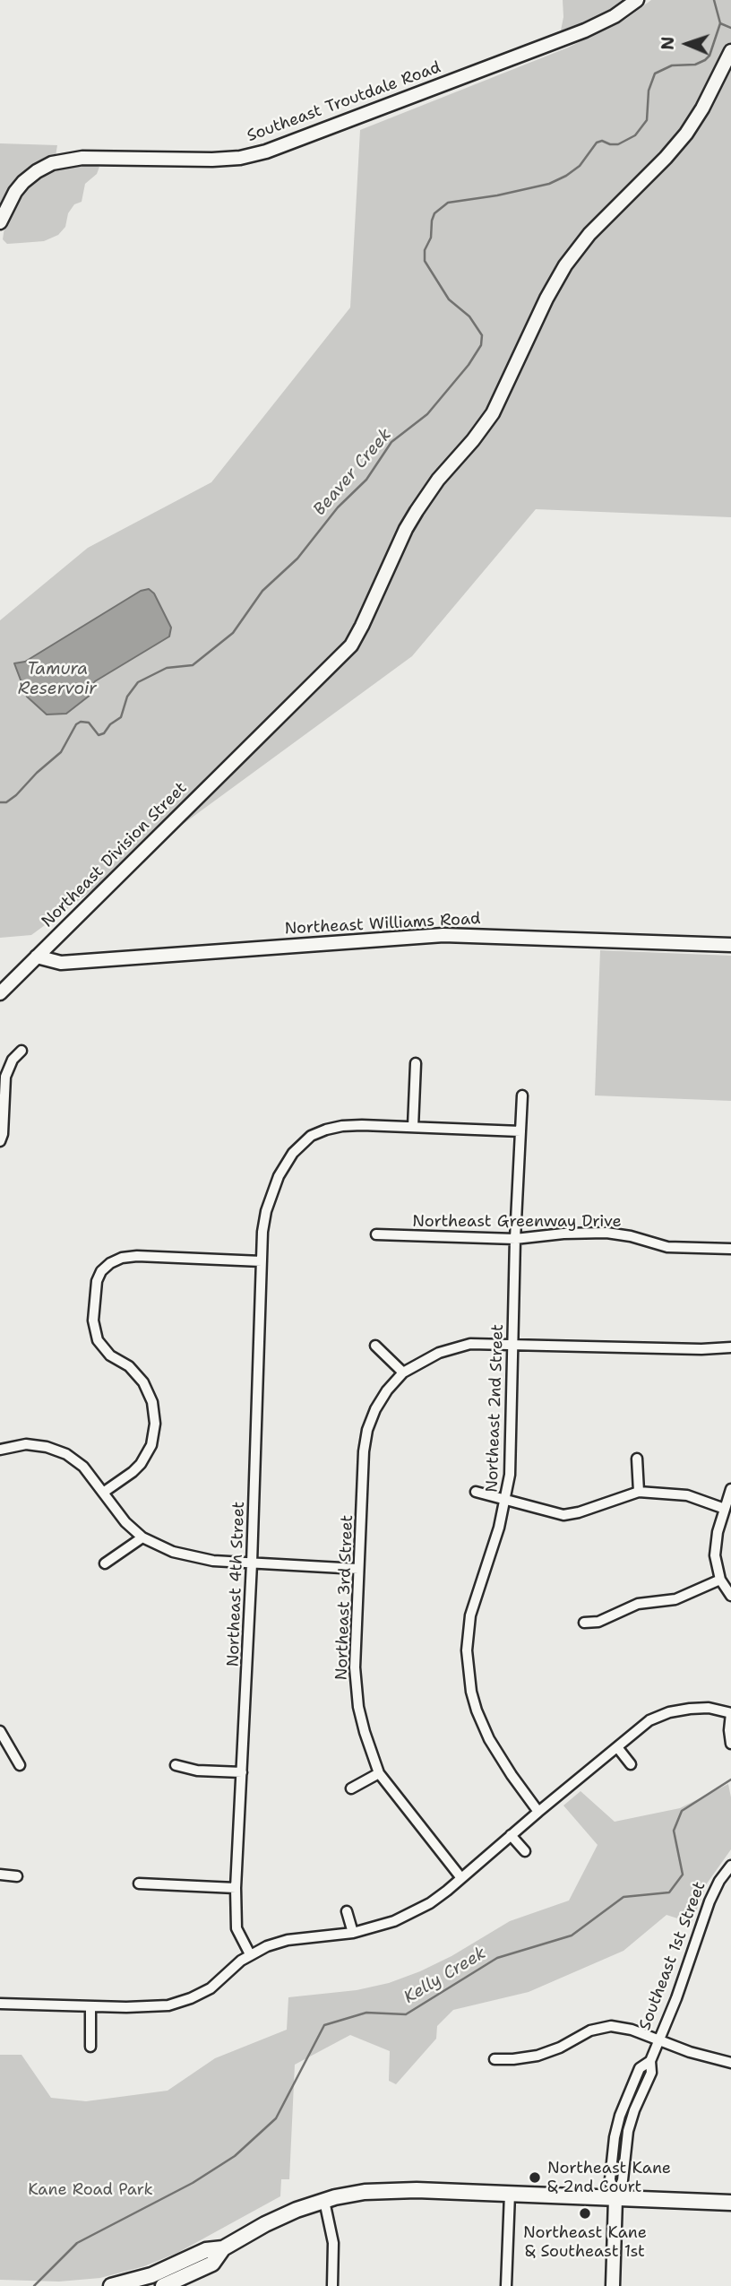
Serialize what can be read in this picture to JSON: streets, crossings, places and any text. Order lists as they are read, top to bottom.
{
  "streets": {
    "street": [
      "Southeast Troutdale Road",
      "Northeast Division Street",
      "Northeast Williams Road",
      "Northeast Greenway Drive",
      "Northeast 2nd Street",
      "Northeast 4th Street",
      "Northeast 3rd Street",
      "Southeast 1st Street"
    ]
  },
  "crossings": [
    ["Northeast Division Street", "Northeast Williams Road"],
    ["Northeast Greenway Drive", "Northeast 2nd Street"],
    ["Northeast 2nd Street", "Northeast 4th Street"],
    ["Northeast 2nd Street", "Northeast 3rd Street"]
  ],
  "water": ["Beaver Creek", "Tamura Reservoir", "Kelly Creek"],
  "parks": ["Kane Road Park"],
  "places": ["Northeast Kane & 2nd Court", "Northeast Kane & Southeast 1st"],
  "north": "left"
}
